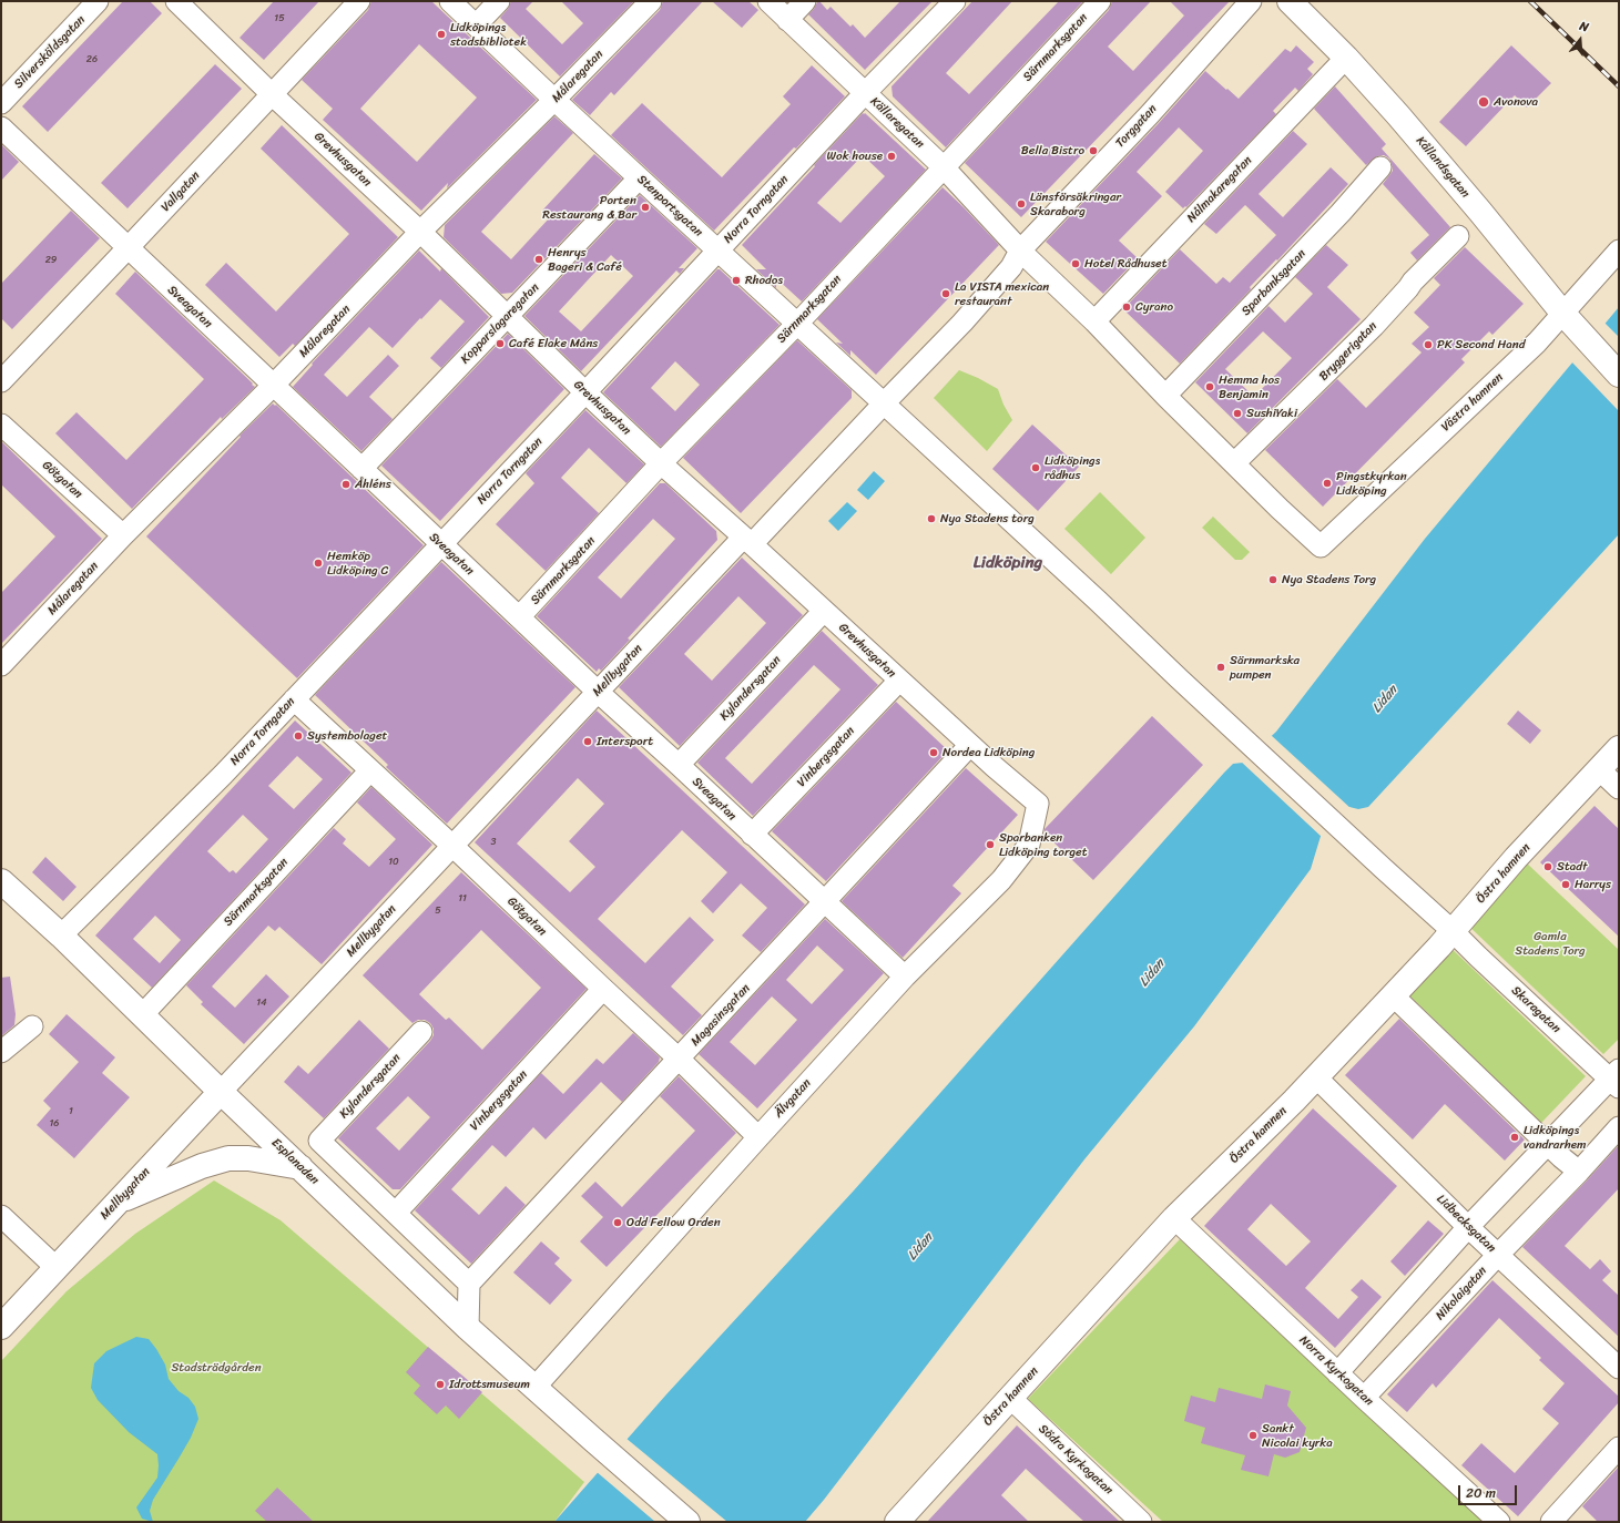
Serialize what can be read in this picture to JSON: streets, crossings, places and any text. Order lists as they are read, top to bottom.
{
  "streets": {
    "main road": [
      "Kållandsgatan",
      "Mellbygatan",
      "Östra hamnen",
      "Esplanaden"
    ],
    "street": [
      "Särnmarksgatan",
      "Silversköldsgatan",
      "Målaregatan",
      "Källaregatan",
      "Torggatan",
      "Grevhusgatan",
      "Nålmakaregatan",
      "Vallgatan",
      "Stenportsgatan",
      "Norra Torngatan",
      "Sparbanksgatan",
      "Sveagatan",
      "Kopparslagaregatan",
      "Bryggerigatan",
      "Västra hamnen",
      "Götgatan",
      "Kylandersgatan",
      "Vinbergsgatan",
      "Skaragatan",
      "Magasinsgatan",
      "Älvgatan",
      "Lidbecksgatan",
      "Nikolaigatan",
      "Norra Kyrkogatan",
      "Södra Kyrkogatan"
    ]
  },
  "crossings": [
    ["Särnmarksgatan", "Källaregatan"],
    ["Särnmarksgatan", "Grevhusgatan"],
    ["Särnmarksgatan", "Stenportsgatan"],
    ["Särnmarksgatan", "Sveagatan"],
    ["Särnmarksgatan", "Götgatan"],
    ["Särnmarksgatan", "Esplanaden"],
    ["Målaregatan", "Grevhusgatan"],
    ["Målaregatan", "Stenportsgatan"],
    ["Målaregatan", "Sveagatan"],
    ["Målaregatan", "Götgatan"],
    ["Källaregatan", "Torggatan"],
    ["Källaregatan", "Norra Torngatan"],
    ["Torggatan", "Stenportsgatan"],
    ["Torggatan", "Mellbygatan"],
    ["Grevhusgatan", "Vallgatan"],
    ["Grevhusgatan", "Norra Torngatan"],
    ["Grevhusgatan", "Kopparslagaregatan"],
    ["Grevhusgatan", "Mellbygatan"],
    ["Grevhusgatan", "Kylandersgatan"],
    ["Grevhusgatan", "Vinbergsgatan"],
    ["Grevhusgatan", "Magasinsgatan"],
    ["Grevhusgatan", "Älvgatan"],
    ["Kållandsgatan", "Nålmakaregatan"],
    ["Kållandsgatan", "Västra hamnen"],
    ["Vallgatan", "Sveagatan"],
    ["Stenportsgatan", "Norra Torngatan"],
    ["Stenportsgatan", "Kopparslagaregatan"],
    ["Stenportsgatan", "Mellbygatan"],
    ["Stenportsgatan", "Skaragatan"],
    ["Norra Torngatan", "Sveagatan"],
    ["Norra Torngatan", "Götgatan"],
    ["Norra Torngatan", "Esplanaden"],
    ["Sveagatan", "Kopparslagaregatan"],
    ["Sveagatan", "Mellbygatan"],
    ["Sveagatan", "Kylandersgatan"],
    ["Sveagatan", "Vinbergsgatan"],
    ["Sveagatan", "Magasinsgatan"],
    ["Sveagatan", "Älvgatan"],
    ["Bryggerigatan", "Västra hamnen"],
    ["Götgatan", "Mellbygatan"],
    ["Götgatan", "Vinbergsgatan"],
    ["Götgatan", "Magasinsgatan"],
    ["Götgatan", "Älvgatan"],
    ["Mellbygatan", "Esplanaden"],
    ["Kylandersgatan", "Vinbergsgatan"],
    ["Östra hamnen", "Skaragatan"],
    ["Östra hamnen", "Lidbecksgatan"],
    ["Östra hamnen", "Norra Kyrkogatan"],
    ["Östra hamnen", "Södra Kyrkogatan"],
    ["Älvgatan", "Esplanaden"],
    ["Lidbecksgatan", "Nikolaigatan"],
    ["Nikolaigatan", "Norra Kyrkogatan"]
  ],
  "districts": ["Lidköping"],
  "water": ["Lidan"],
  "parks": ["Gamla Stadens Torg", "Stadsträdgården"],
  "places": [
    "Lidköpings stadsbibliotek",
    "Avonova",
    "Bella Bistro",
    "Wok house",
    "Länsförsäkringar Skaraborg",
    "Porten Restaurang & Bar",
    "Henrys Bageri & Café",
    "Hotel Rådhuset",
    "Rhodos",
    "La VISTA mexican restaurant",
    "Cyrano",
    "Café Elake Måns",
    "PK Second Hand",
    "Hemma hos Benjamin",
    "SushiYaki",
    "Lidköpings rådhus",
    "Pingstkyrkan Lidköping",
    "Åhléns",
    "Nya Stadens torg",
    "Hemköp Lidköping C",
    "Nya Stadens Torg",
    "Särnmarkska pumpen",
    "Systembolaget",
    "Intersport",
    "Nordea Lidköping",
    "Sparbanken Lidköping torget",
    "Stadt",
    "Harrys",
    "Lidköpings vandrarhem",
    "Odd Fellow Orden",
    "Idrottsmuseum",
    "Sankt Nicolai kyrka"
  ],
  "house_numbers": [
    "15",
    "26",
    "29",
    "3",
    "10",
    "11",
    "5",
    "14",
    "1",
    "16"
  ],
  "scale_bar": "20 m",
  "north": "top"
}
